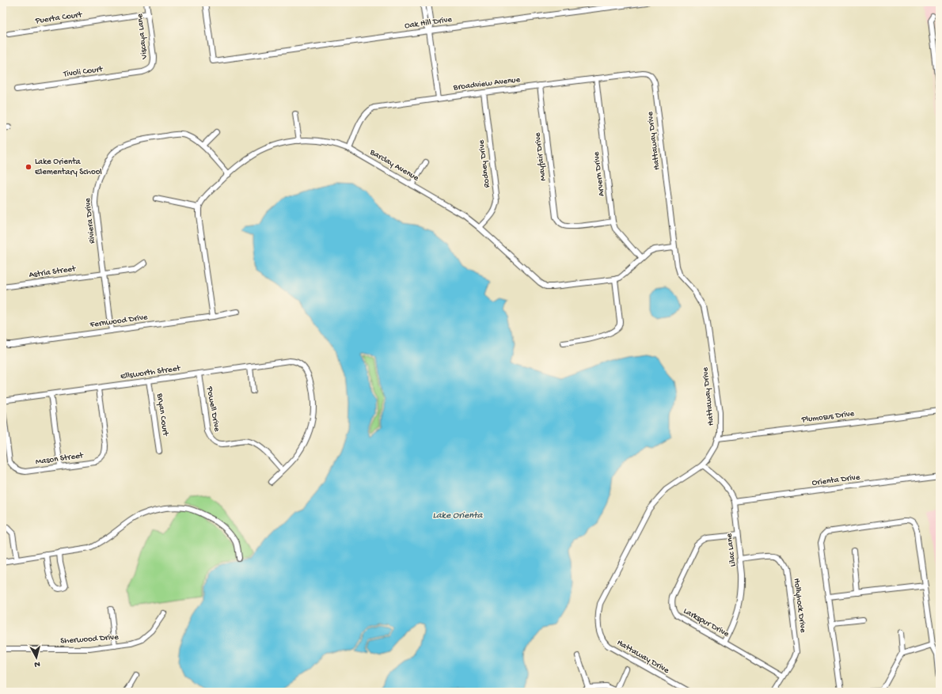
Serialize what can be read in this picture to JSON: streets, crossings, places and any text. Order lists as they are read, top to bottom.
{
  "streets": {
    "street": [
      "Puerta Court",
      "Oak Hill Drive",
      "Viscaya Lane",
      "Tivoli Court",
      "Broadview Avenue",
      "Hattaway Drive",
      "Mayfair Drive",
      "Rodney Drive",
      "Barclay Avenue",
      "Arvern Drive",
      "Riviera Drive",
      "Astria Street",
      "Fernwood Drive",
      "Ellsworth Street",
      "Powell Drive",
      "Bryan Court",
      "Plumosus Drive",
      "Mason Street",
      "Orienta Drive",
      "Lilac Lane",
      "Hollyhock Drive",
      "Larkspur Drive",
      "Sherwood Drive"
    ]
  },
  "crossings": [
    ["Puerta Court", "Viscaya Lane"],
    ["Viscaya Lane", "Tivoli Court"],
    ["Broadview Avenue", "Hattaway Drive"],
    ["Broadview Avenue", "Mayfair Drive"],
    ["Broadview Avenue", "Rodney Drive"],
    ["Broadview Avenue", "Barclay Avenue"],
    ["Broadview Avenue", "Arvern Drive"],
    ["Hattaway Drive", "Barclay Avenue"],
    ["Hattaway Drive", "Plumosus Drive"],
    ["Hattaway Drive", "Lilac Lane"],
    ["Mayfair Drive", "Arvern Drive"],
    ["Rodney Drive", "Barclay Avenue"],
    ["Barclay Avenue", "Arvern Drive"],
    ["Barclay Avenue", "Riviera Drive"],
    ["Riviera Drive", "Astria Street"],
    ["Riviera Drive", "Fernwood Drive"],
    ["Ellsworth Street", "Powell Drive"],
    ["Ellsworth Street", "Bryan Court"],
    ["Ellsworth Street", "Mason Street"],
    ["Orienta Drive", "Lilac Lane"],
    ["Lilac Lane", "Hollyhock Drive"],
    ["Lilac Lane", "Larkspur Drive"],
    ["Hollyhock Drive", "Larkspur Drive"]
  ],
  "water": ["Lake Orienta"],
  "places": ["Lake Orienta Elementary School"],
  "north": "bottom"
}
